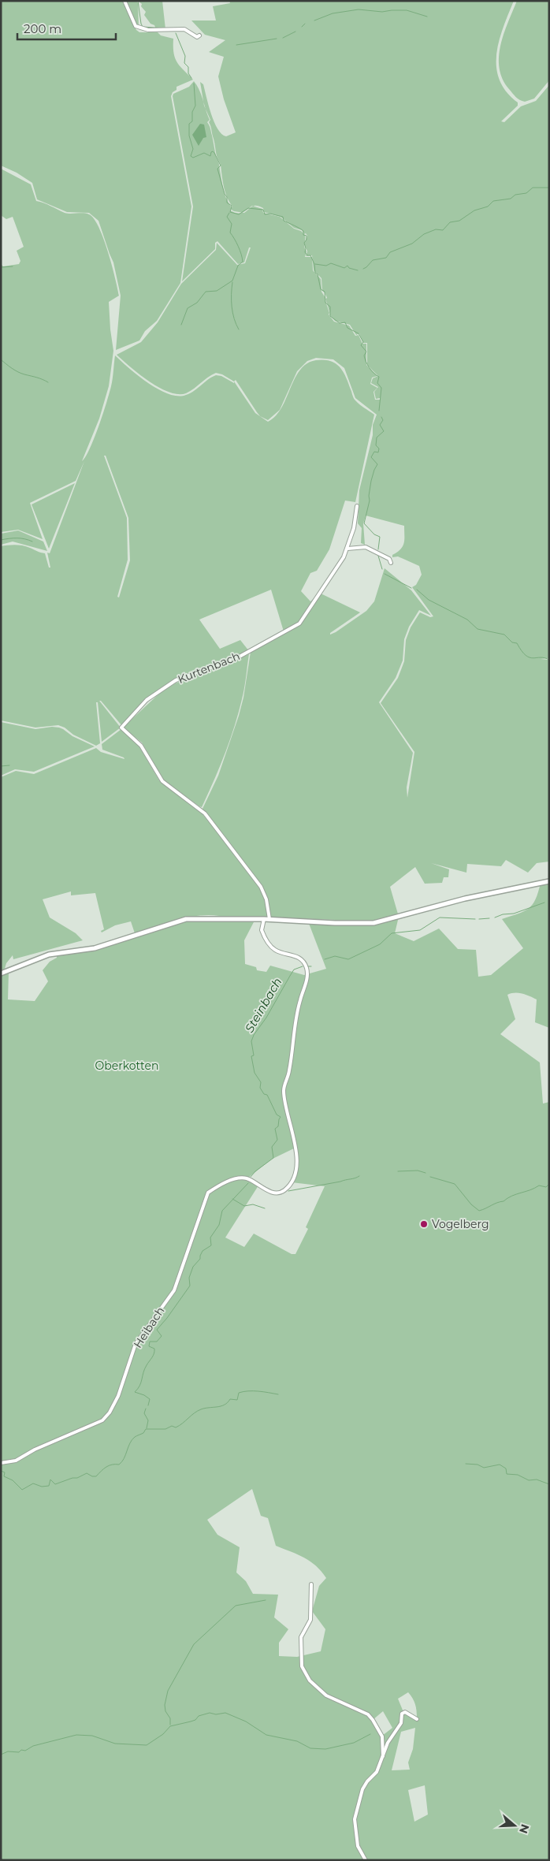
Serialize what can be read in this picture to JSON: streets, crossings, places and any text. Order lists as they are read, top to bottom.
{
  "streets": {
    "street": ["Kurtenbach", "Heibach"]
  },
  "water": ["Steinbach"],
  "parks": ["Oberkotten"],
  "places": ["Vogelberg"],
  "scale_bar": "200 m",
  "north": "right"
}
